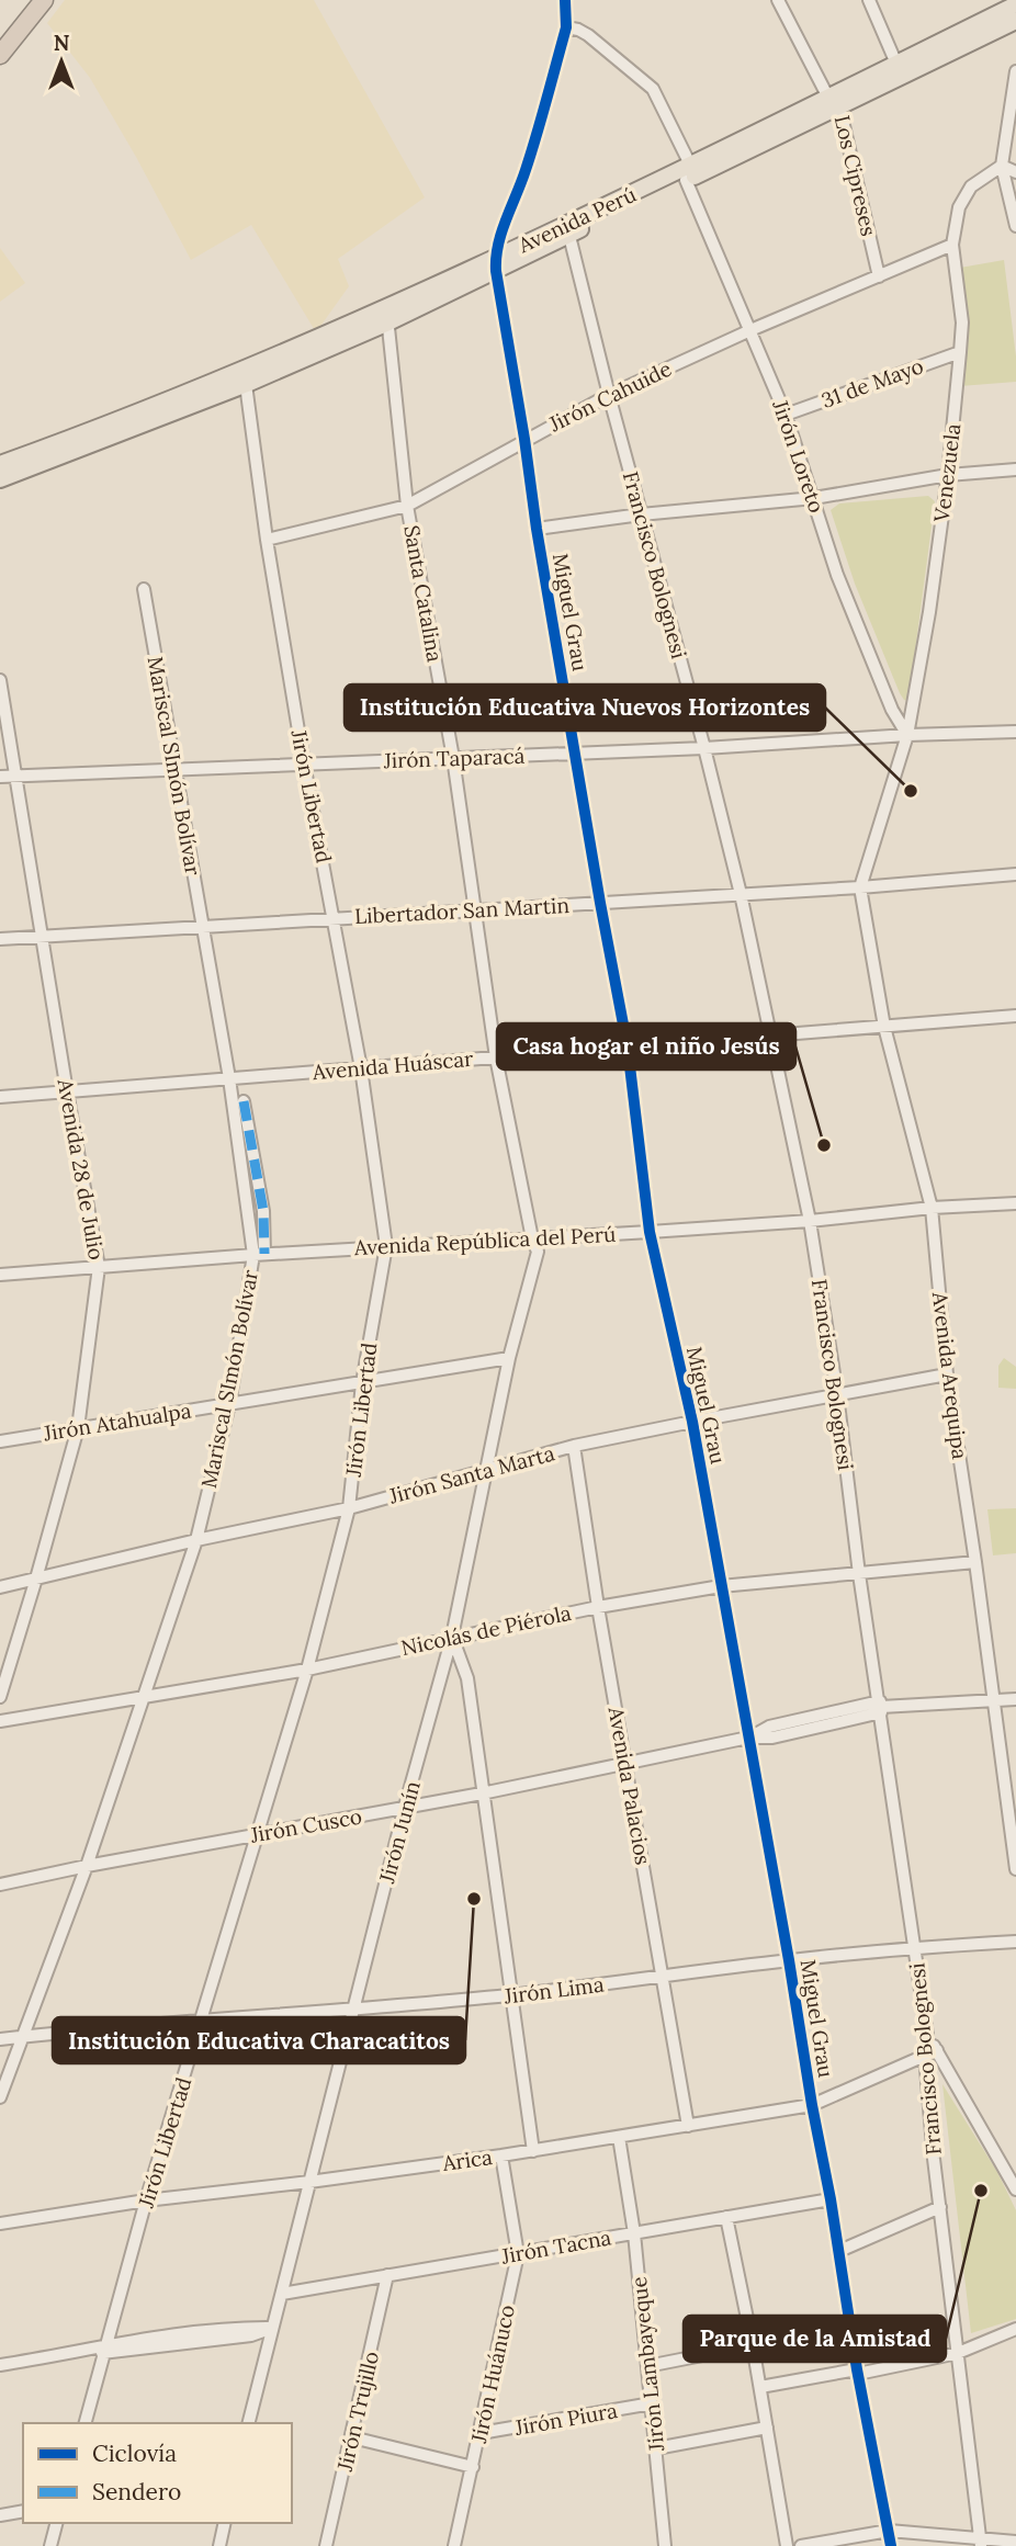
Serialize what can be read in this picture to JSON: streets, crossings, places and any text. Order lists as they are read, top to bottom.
{
  "streets": {
    "main road": ["Avenida Perú"],
    "street": [
      "Los Cipreses",
      "31 de Mayo",
      "Jirón Cahuide",
      "Jirón Loreto",
      "Venezuela",
      "Francisco Bolognesi",
      "Santa Catalina",
      "Miguel Grau",
      "Jirón Taparacá",
      "Mariscal SImón Bolívar",
      "Jirón Libertad",
      "Libertador San Martin",
      "Avenida Huáscar",
      "Avenida 28 de Julio",
      "Avenida República del Perú",
      "Avenida Arequipa",
      "Jirón Atahualpa",
      "Jirón Santa Marta",
      "Nicolás de Piérola",
      "Avenida Palacios",
      "Jirón Cusco",
      "Jirón Junín",
      "Jirón Lima",
      "Arica",
      "Jirón Tacna",
      "Jirón Lambayeque",
      "Jirón Huánuco",
      "Jirón Trujillo",
      "Jirón Piura"
    ]
  },
  "crossings": [
    ["Los Cipreses", "Avenida Perú"],
    ["Los Cipreses", "Jirón Cahuide"],
    ["Avenida Perú", "Jirón Loreto"],
    ["Avenida Perú", "Francisco Bolognesi"],
    ["Avenida Perú", "Santa Catalina"],
    ["Avenida Perú", "Miguel Grau"],
    ["Avenida Perú", "Jirón Libertad"],
    ["31 de Mayo", "Jirón Loreto"],
    ["31 de Mayo", "Venezuela"],
    ["Jirón Cahuide", "Jirón Loreto"],
    ["Jirón Cahuide", "Venezuela"],
    ["Jirón Cahuide", "Francisco Bolognesi"],
    ["Jirón Cahuide", "Santa Catalina"],
    ["Jirón Cahuide", "Miguel Grau"],
    ["Jirón Cahuide", "Jirón Libertad"],
    ["Jirón Loreto", "Venezuela"],
    ["Jirón Loreto", "Jirón Taparacá"],
    ["Venezuela", "Jirón Taparacá"],
    ["Venezuela", "Libertador San Martin"],
    ["Venezuela", "Avenida Arequipa"],
    ["Francisco Bolognesi", "Jirón Taparacá"],
    ["Francisco Bolognesi", "Libertador San Martin"],
    ["Francisco Bolognesi", "Avenida Huáscar"],
    ["Francisco Bolognesi", "Avenida República del Perú"],
    ["Francisco Bolognesi", "Jirón Santa Marta"],
    ["Francisco Bolognesi", "Nicolás de Piérola"],
    ["Francisco Bolognesi", "Jirón Cusco"],
    ["Francisco Bolognesi", "Jirón Lima"],
    ["Francisco Bolognesi", "Arica"],
    ["Santa Catalina", "Jirón Taparacá"],
    ["Santa Catalina", "Libertador San Martin"],
    ["Santa Catalina", "Avenida Huáscar"],
    ["Santa Catalina", "Avenida República del Perú"],
    ["Santa Catalina", "Jirón Junín"],
    ["Miguel Grau", "Jirón Taparacá"],
    ["Miguel Grau", "Libertador San Martin"],
    ["Miguel Grau", "Avenida Huáscar"],
    ["Miguel Grau", "Avenida República del Perú"],
    ["Miguel Grau", "Jirón Santa Marta"],
    ["Miguel Grau", "Nicolás de Piérola"],
    ["Miguel Grau", "Jirón Cusco"],
    ["Miguel Grau", "Jirón Lima"],
    ["Miguel Grau", "Arica"],
    ["Miguel Grau", "Jirón Tacna"],
    ["Jirón Taparacá", "Mariscal SImón Bolívar"],
    ["Jirón Taparacá", "Jirón Libertad"],
    ["Jirón Taparacá", "Avenida 28 de Julio"],
    ["Mariscal SImón Bolívar", "Libertador San Martin"],
    ["Mariscal SImón Bolívar", "Avenida Huáscar"],
    ["Mariscal SImón Bolívar", "Avenida República del Perú"],
    ["Mariscal SImón Bolívar", "Jirón Atahualpa"],
    ["Mariscal SImón Bolívar", "Jirón Santa Marta"],
    ["Mariscal SImón Bolívar", "Nicolás de Piérola"],
    ["Mariscal SImón Bolívar", "Jirón Cusco"],
    ["Mariscal SImón Bolívar", "Jirón Lima"],
    ["Jirón Libertad", "Libertador San Martin"],
    ["Jirón Libertad", "Avenida Huáscar"],
    ["Jirón Libertad", "Avenida República del Perú"],
    ["Jirón Libertad", "Jirón Atahualpa"],
    ["Jirón Libertad", "Jirón Santa Marta"],
    ["Jirón Libertad", "Nicolás de Piérola"],
    ["Jirón Libertad", "Jirón Cusco"],
    ["Jirón Libertad", "Jirón Lima"],
    ["Jirón Libertad", "Arica"],
    ["Libertador San Martin", "Avenida 28 de Julio"],
    ["Libertador San Martin", "Avenida Arequipa"],
    ["Avenida Huáscar", "Avenida 28 de Julio"],
    ["Avenida Huáscar", "Avenida Arequipa"],
    ["Avenida 28 de Julio", "Avenida República del Perú"],
    ["Avenida 28 de Julio", "Jirón Atahualpa"],
    ["Avenida 28 de Julio", "Jirón Santa Marta"],
    ["Avenida República del Perú", "Avenida Arequipa"],
    ["Avenida República del Perú", "Jirón Junín"],
    ["Avenida Arequipa", "Jirón Santa Marta"],
    ["Avenida Arequipa", "Nicolás de Piérola"],
    ["Avenida Arequipa", "Jirón Cusco"],
    ["Jirón Atahualpa", "Jirón Junín"],
    ["Jirón Santa Marta", "Avenida Palacios"],
    ["Jirón Santa Marta", "Jirón Junín"],
    ["Nicolás de Piérola", "Avenida Palacios"],
    ["Nicolás de Piérola", "Jirón Junín"],
    ["Avenida Palacios", "Jirón Cusco"],
    ["Avenida Palacios", "Jirón Lima"],
    ["Avenida Palacios", "Arica"],
    ["Jirón Cusco", "Jirón Junín"],
    ["Jirón Junín", "Jirón Lima"],
    ["Jirón Junín", "Arica"],
    ["Jirón Junín", "Jirón Tacna"],
    ["Arica", "Jirón Lambayeque"],
    ["Arica", "Jirón Huánuco"],
    ["Jirón Tacna", "Jirón Lambayeque"],
    ["Jirón Tacna", "Jirón Huánuco"],
    ["Jirón Tacna", "Jirón Trujillo"],
    ["Jirón Lambayeque", "Jirón Piura"],
    ["Jirón Huánuco", "Jirón Piura"]
  ],
  "places": [
    "Institución Educativa Nuevos Horizontes",
    "Casa hogar el niño Jesús",
    "Institución Educativa Characatitos",
    "Parque de la Amistad"
  ],
  "legend": ["Ciclovía", "Sendero"],
  "north": "top"
}
